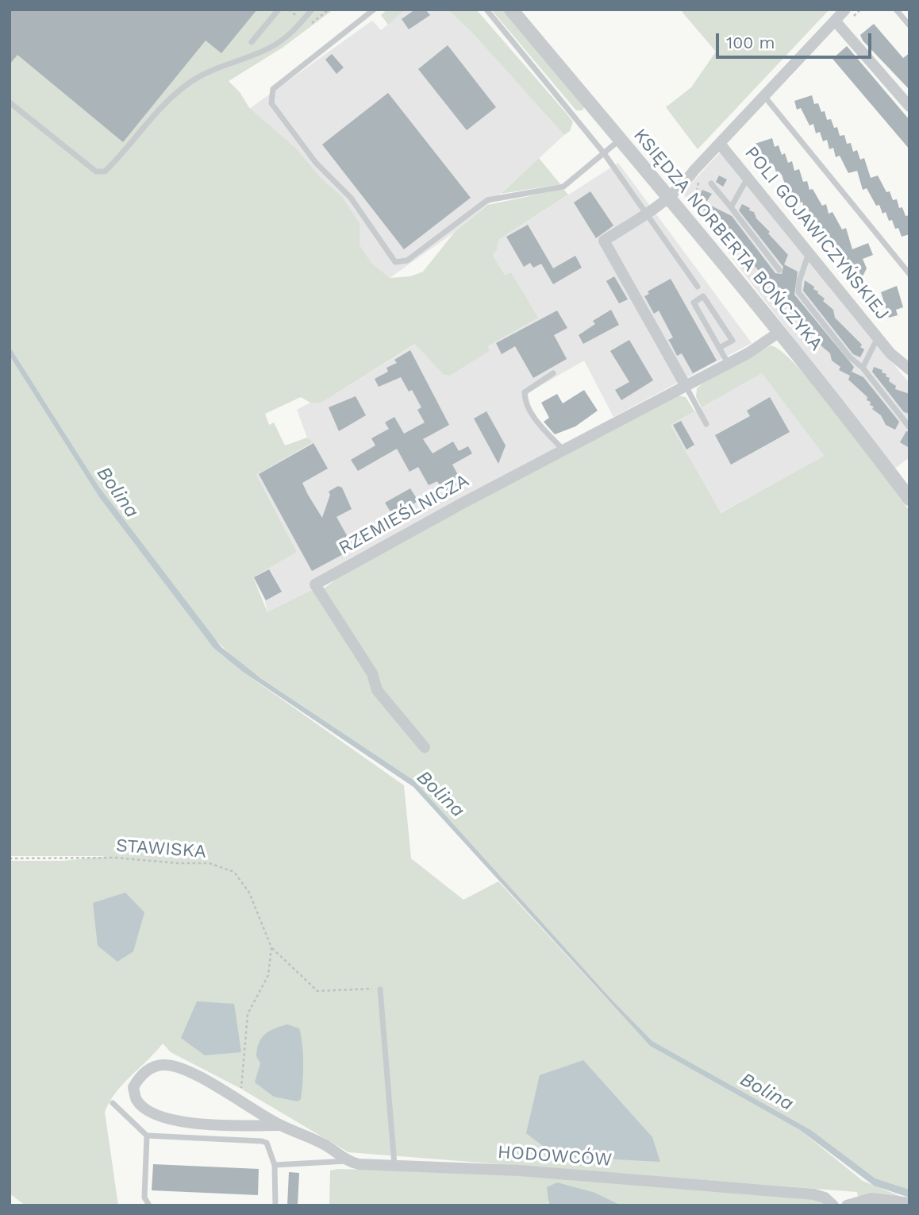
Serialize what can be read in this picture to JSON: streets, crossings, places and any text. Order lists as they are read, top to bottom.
{
  "streets": {
    "street": [
      "POLI GOJAWICZYŃSKIEJ",
      "KSIĘDZA NORBERTA BOŃCZYKA",
      "RZEMIEŚLNICZA",
      "HODOWCÓW"
    ],
    "path": ["STAWISKA"]
  },
  "crossings": [
    ["KSIĘDZA NORBERTA BOŃCZYKA", "RZEMIEŚLNICZA"]
  ],
  "water": ["Bolina"],
  "scale_bar": "100 m"
}
